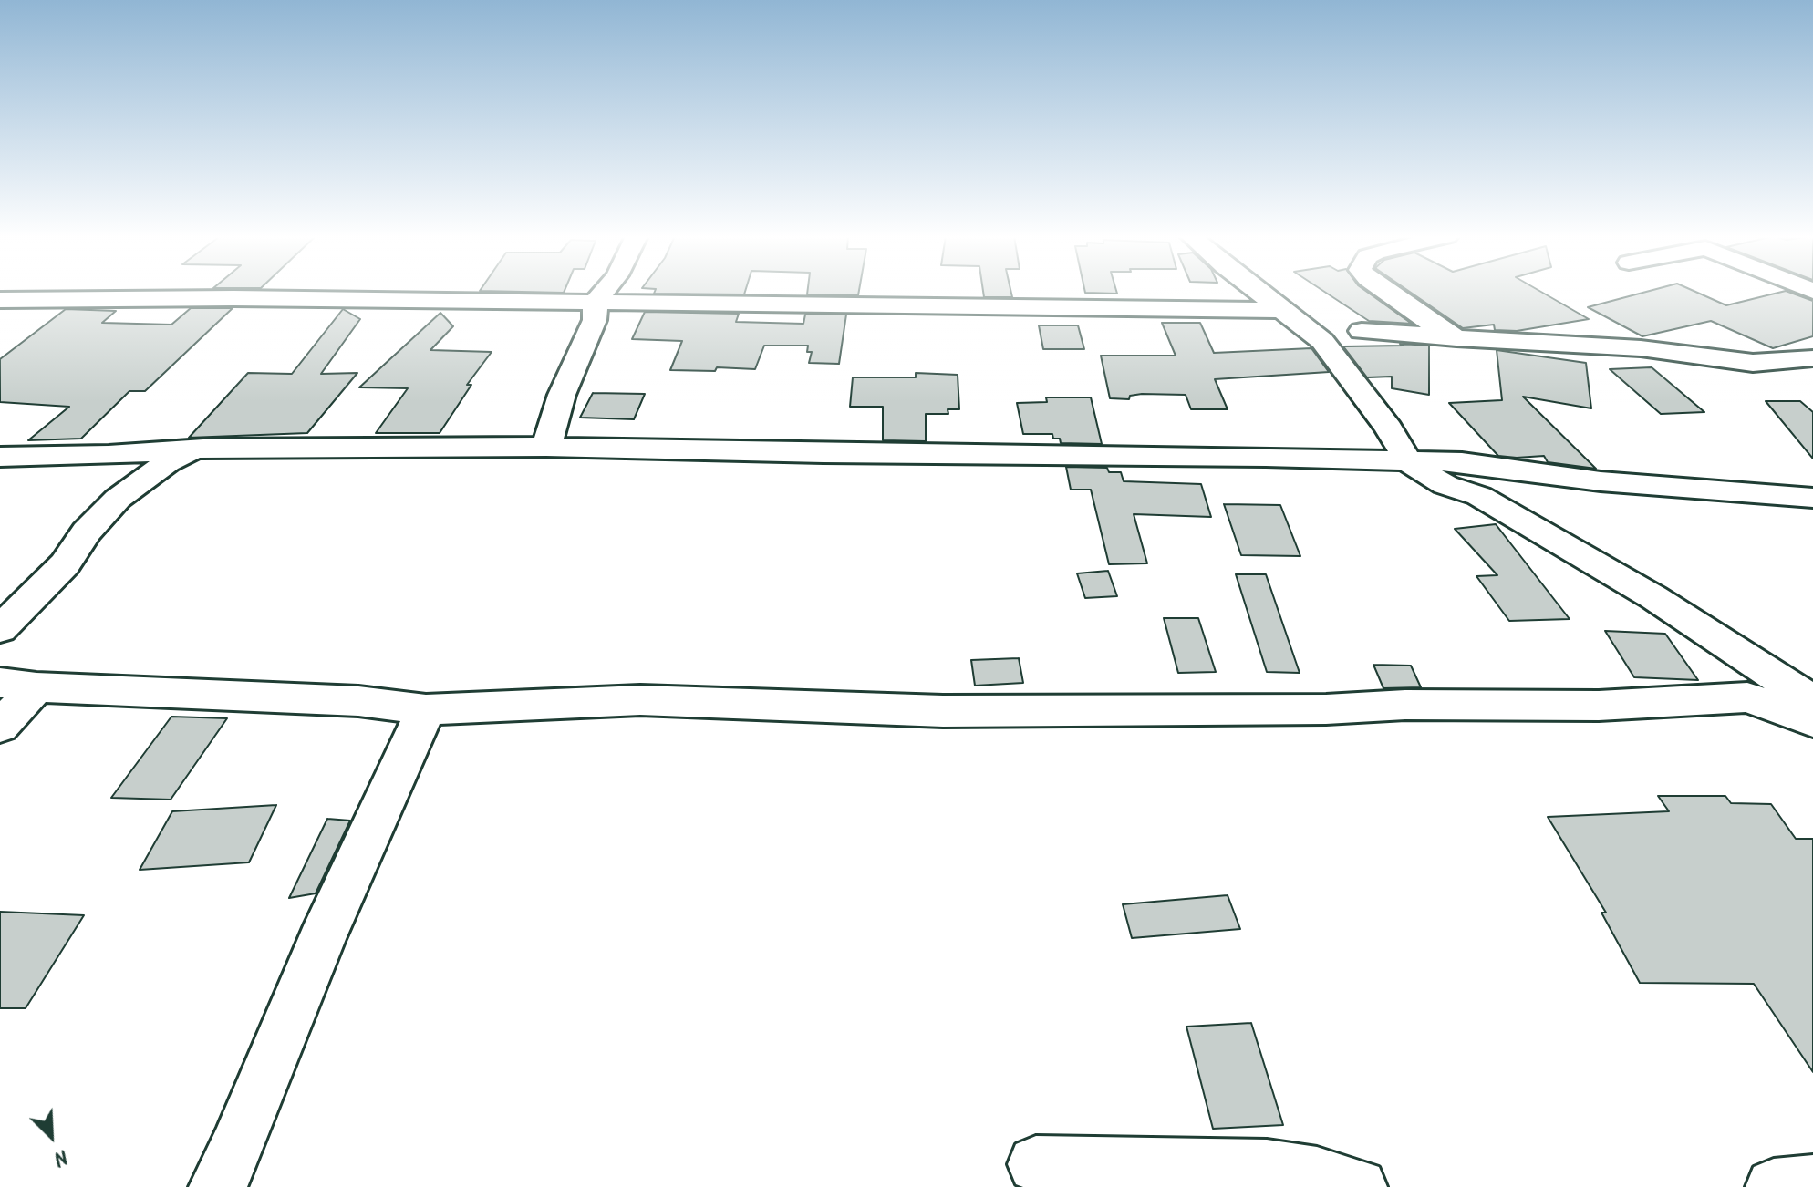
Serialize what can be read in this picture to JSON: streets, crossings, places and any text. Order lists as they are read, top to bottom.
{
  "north": "bottom right"
}
